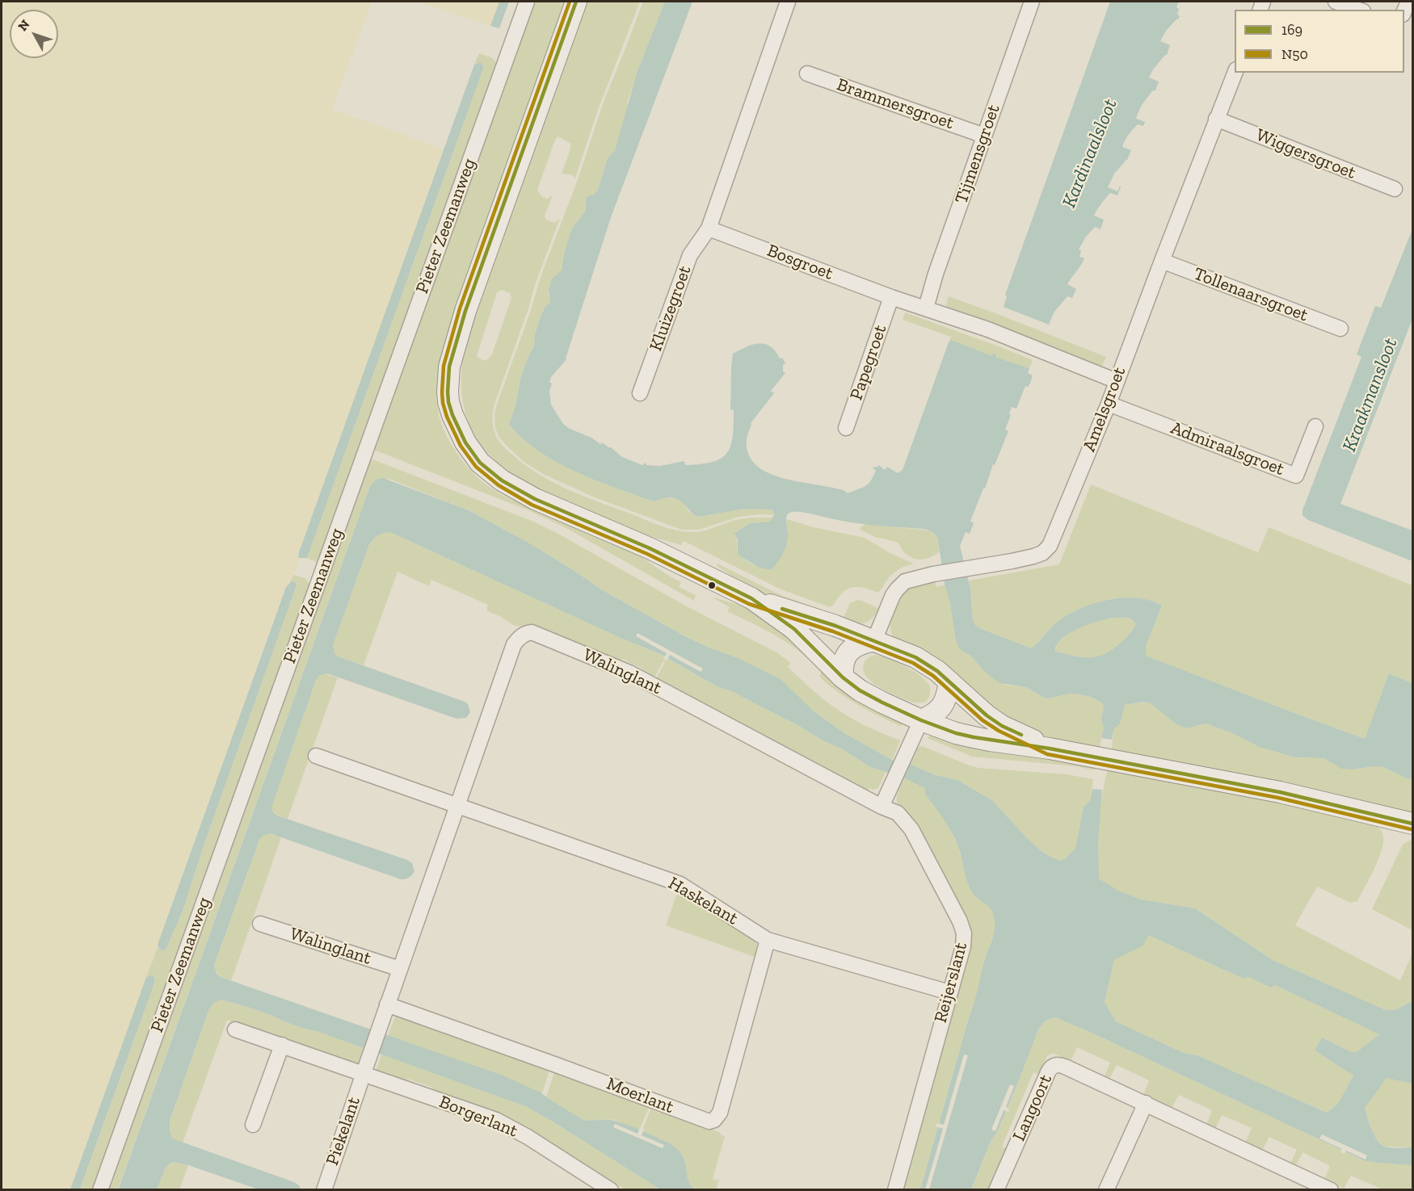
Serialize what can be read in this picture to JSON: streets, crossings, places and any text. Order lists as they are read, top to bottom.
{
  "streets": {
    "street": [
      "Brammersgroet",
      "Tijmensgroet",
      "Wiggersgroet",
      "Pieter Zeemanweg",
      "Bosgroet",
      "Tollenaarsgroet",
      "Kluizegroet",
      "Papegroet",
      "Amelsgroet",
      "Admiraalsgroet",
      "Walinglant",
      "Haskelant",
      "Reijerslant",
      "Moerlant",
      "Langoort",
      "Borgerlant",
      "Piekelant"
    ]
  },
  "crossings": [
    ["Brammersgroet", "Tijmensgroet"],
    ["Tijmensgroet", "Bosgroet"],
    ["Wiggersgroet", "Amelsgroet"],
    ["Bosgroet", "Kluizegroet"],
    ["Bosgroet", "Papegroet"],
    ["Bosgroet", "Amelsgroet"],
    ["Tollenaarsgroet", "Amelsgroet"],
    ["Amelsgroet", "Admiraalsgroet"],
    ["Walinglant", "Haskelant"],
    ["Walinglant", "Reijerslant"],
    ["Walinglant", "Moerlant"],
    ["Walinglant", "Borgerlant"],
    ["Walinglant", "Piekelant"],
    ["Haskelant", "Reijerslant"],
    ["Haskelant", "Moerlant"],
    ["Borgerlant", "Piekelant"]
  ],
  "water": ["Kardinaalsloot", "Kraakmansloot"],
  "lines": ["transit line 169", "transit line N50"],
  "legend": ["169", "N50"],
  "north": "top left"
}
